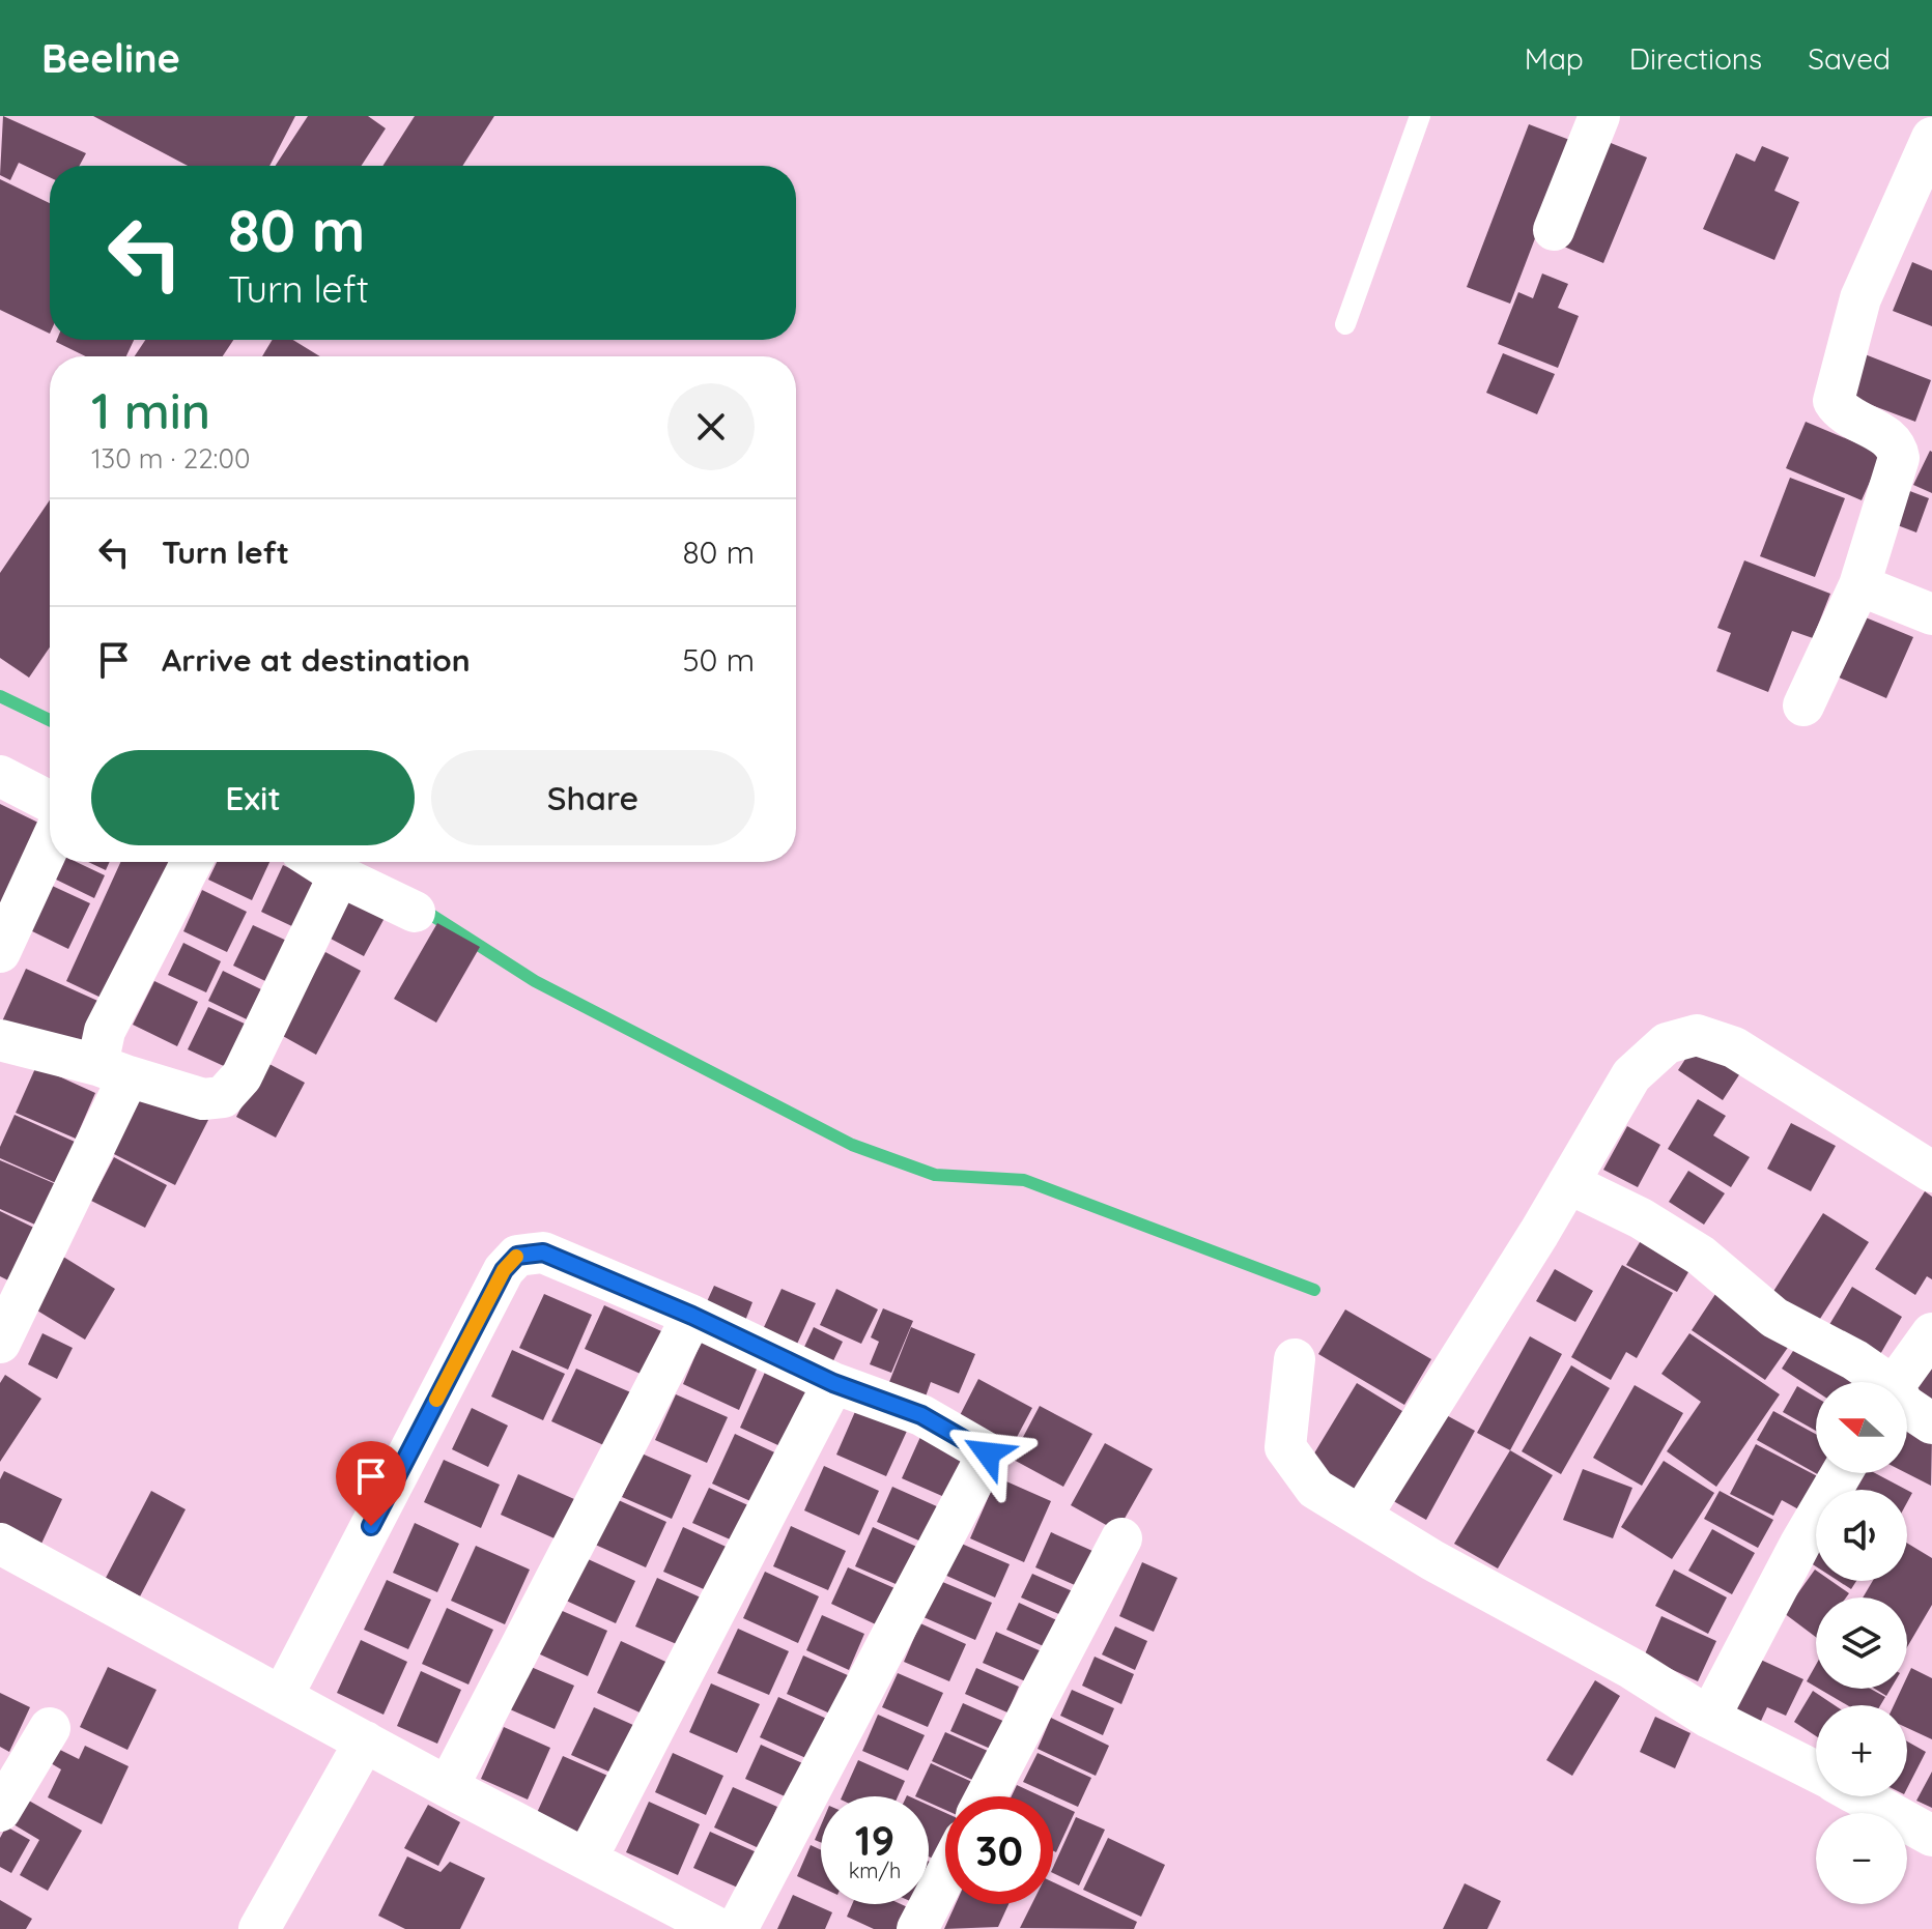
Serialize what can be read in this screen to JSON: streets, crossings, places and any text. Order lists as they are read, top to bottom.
{
  "north": "left",
  "page": {
    "header": "Beeline",
    "nav": ["Map", "Directions", "Saved"],
    "turn": ["80 m", "Turn left"],
    "heading": ["1 min", "130 m · 22:00"],
    "list": [
      {
        "name": "Turn left",
        "value": "80 m"
      },
      {
        "name": "Arrive at destination",
        "value": "50 m"
      }
    ],
    "buttons": ["Exit", "Share"],
    "map_buttons": ["+", "−"],
    "speed": "19 km/h",
    "limit": "30"
  }
}
